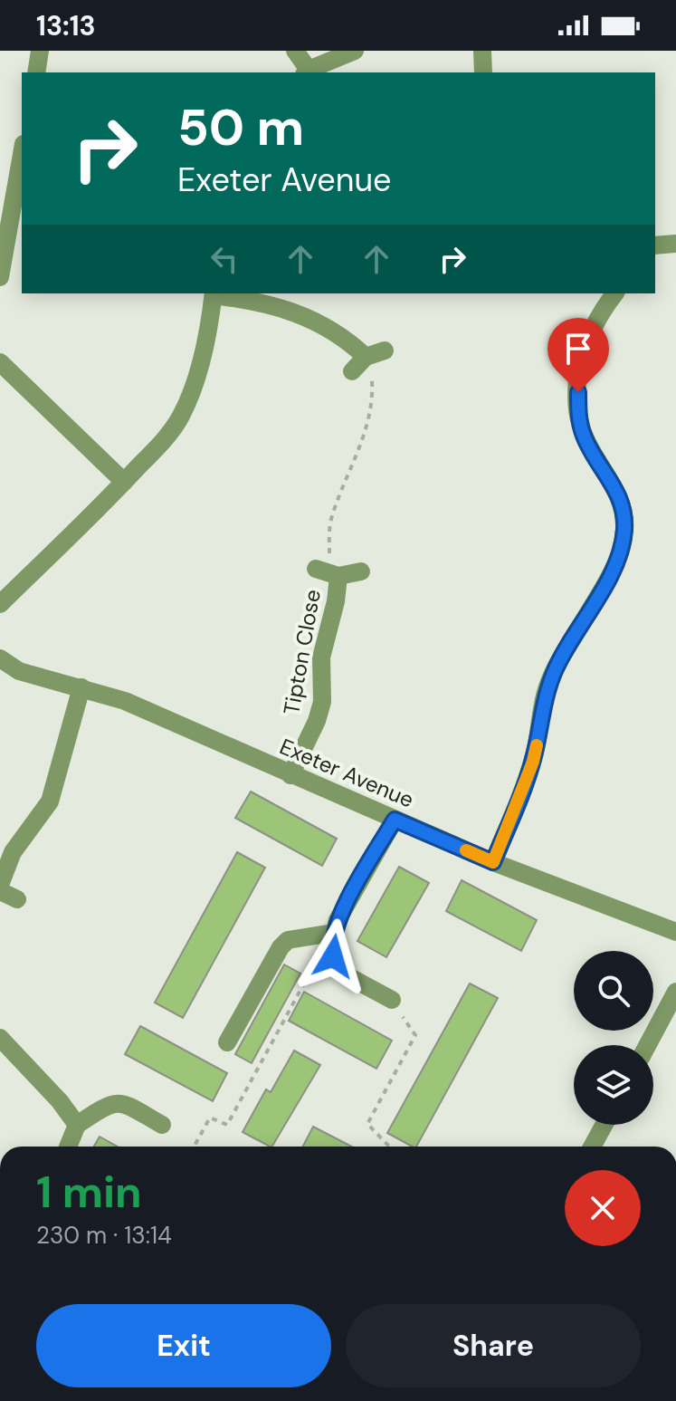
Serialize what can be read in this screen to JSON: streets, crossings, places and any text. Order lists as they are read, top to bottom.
{
  "streets": {
    "street": ["Tipton Close", "Exeter Avenue"]
  },
  "crossings": [
    ["Tipton Close", "Exeter Avenue"]
  ],
  "page": {
    "status": "13:13",
    "turn": ["50 m", "Exeter Avenue"],
    "heading": ["1 min", "230 m · 13:14"],
    "buttons": ["Exit", "Share"]
  }
}
